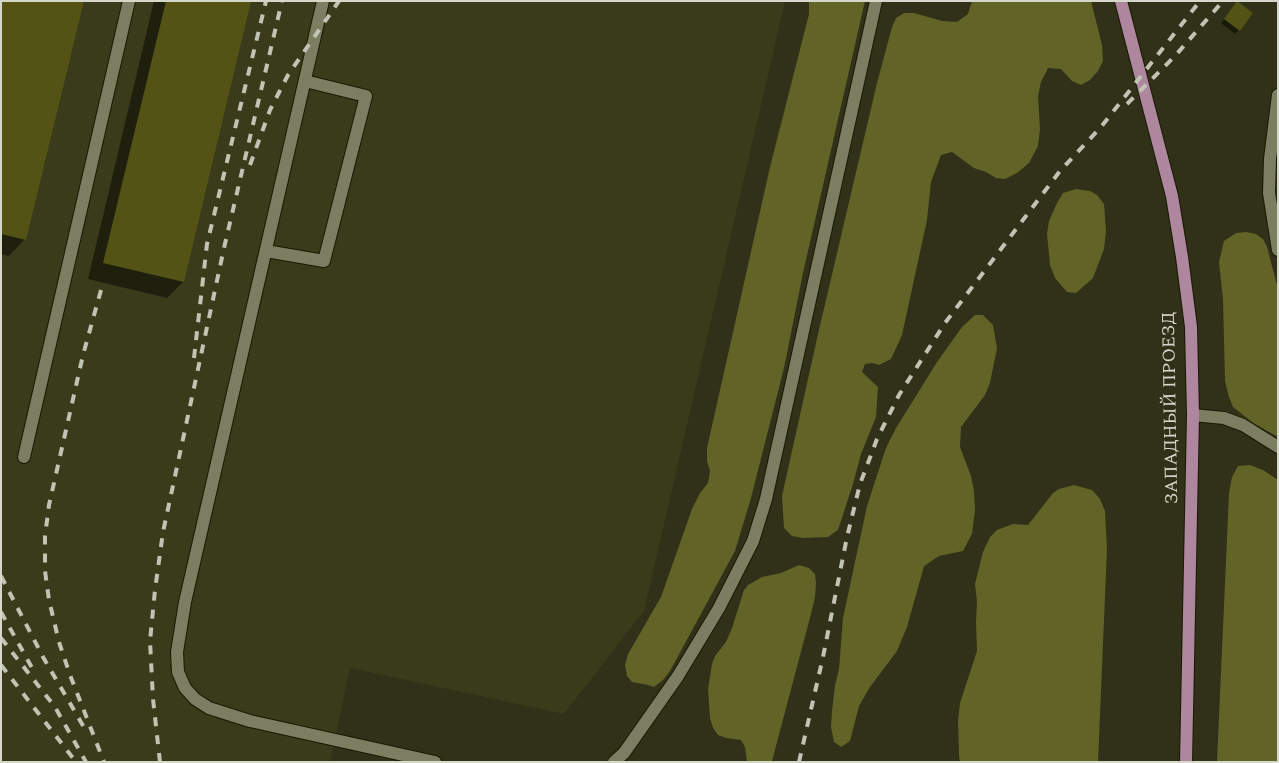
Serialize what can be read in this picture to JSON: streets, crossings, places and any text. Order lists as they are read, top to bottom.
{
  "streets": {
    "main road": ["ЗАПАДНЫЙ ПРОЕЗД"]
  }
}
